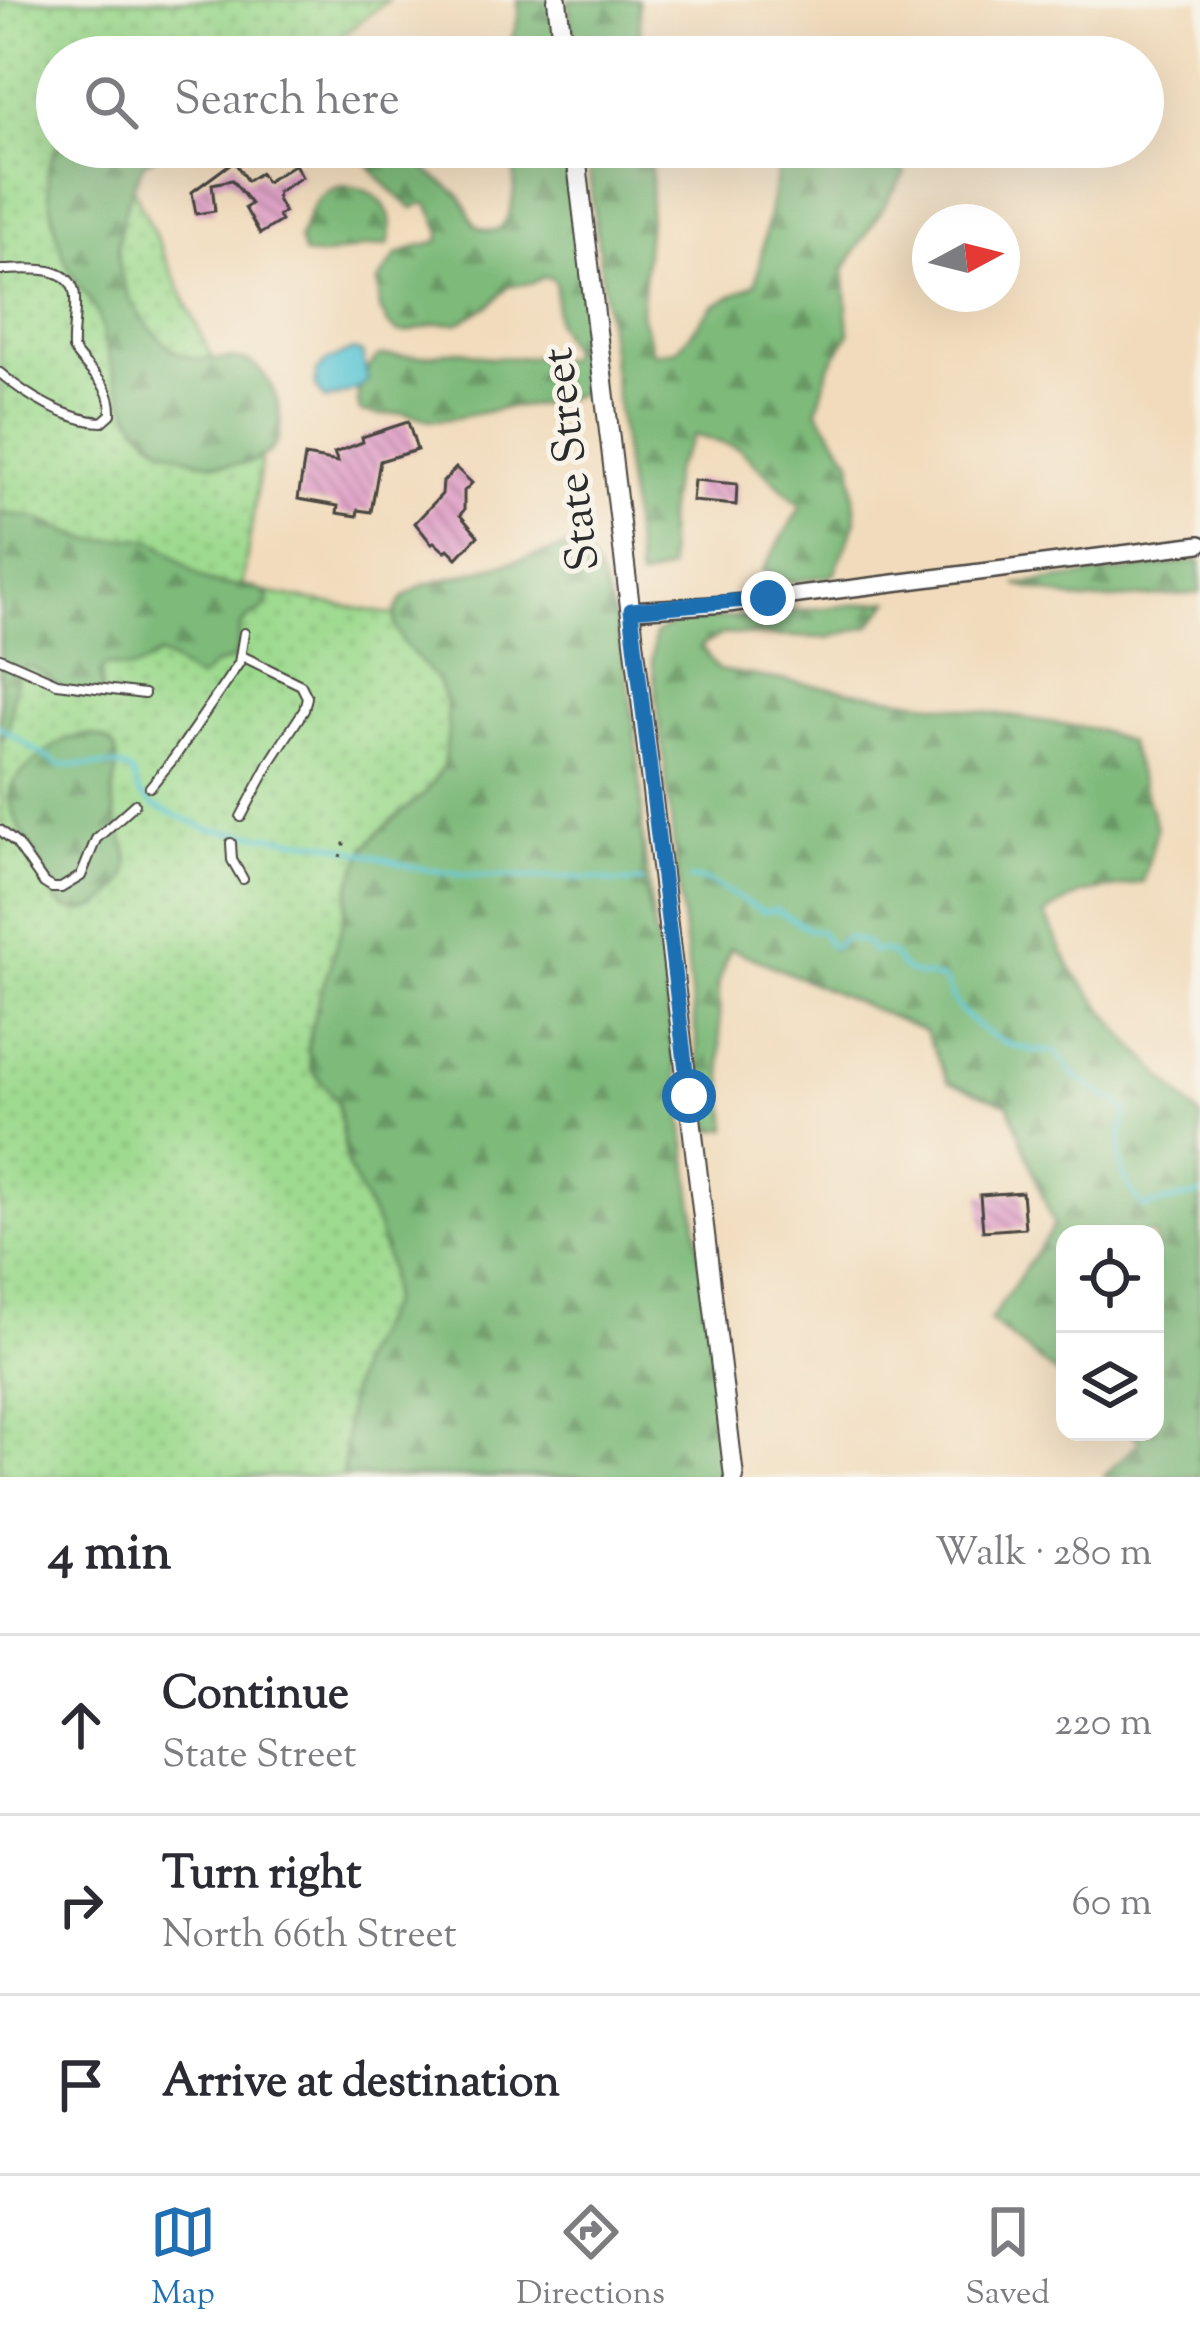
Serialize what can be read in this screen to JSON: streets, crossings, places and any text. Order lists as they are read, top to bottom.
{
  "streets": {
    "street": ["State Street"]
  },
  "north": "right",
  "page": {
    "search": "Search here",
    "heading": ["4 min", "Walk · 280 m"],
    "list": [
      ["Continue", "State Street", "220 m"],
      ["Turn right", "North 66th Street", "60 m"],
      "Arrive at destination"
    ],
    "nav": ["Map", "Directions", "Saved"]
  }
}
